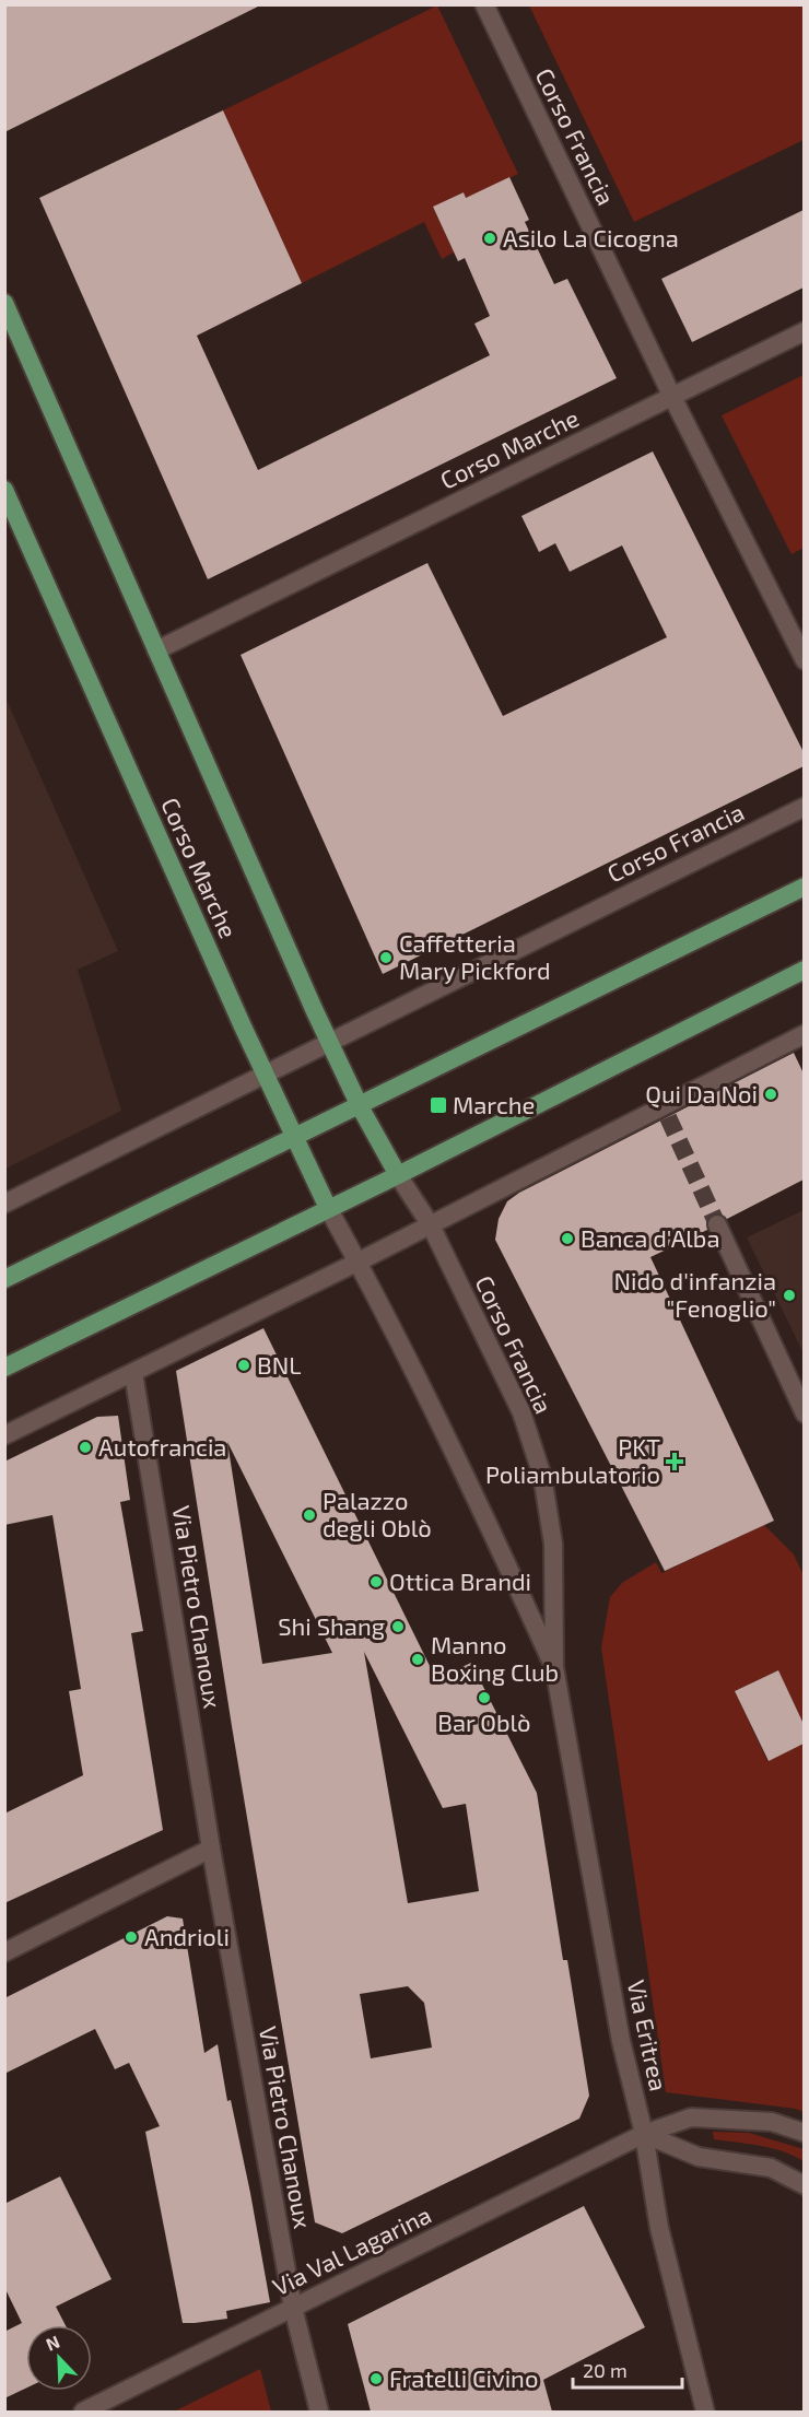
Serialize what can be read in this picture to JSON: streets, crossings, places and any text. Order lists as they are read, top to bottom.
{
  "streets": {
    "main road": ["Corso Marche"],
    "street": [
      "Corso Francia",
      "Via Pietro Chanoux",
      "Via Eritrea",
      "Via Val Lagarina"
    ]
  },
  "crossings": [
    ["Corso Francia", "Corso Marche"],
    ["Corso Francia", "Via Eritrea"],
    ["Via Pietro Chanoux", "Via Val Lagarina"],
    ["Via Eritrea", "Via Val Lagarina"]
  ],
  "places": {
    "other": [
      "Asilo La Cicogna",
      "Caffetteria Mary Pickford",
      "Qui Da Noi",
      "Banca d'Alba",
      "Nido d'infanzia \"Fenoglio\"",
      "BNL",
      "Autofrancia",
      "Palazzo degli Oblò",
      "Ottica Brandi",
      "Shi Shang",
      "Manno Boxing Club",
      "Bar Oblò",
      "Andrioli",
      "Fratelli Civino"
    ],
    "transit": ["Marche"],
    "health": ["PKT Poliambulatorio"]
  },
  "scale_bar": "20 m",
  "north": "top left"
}
